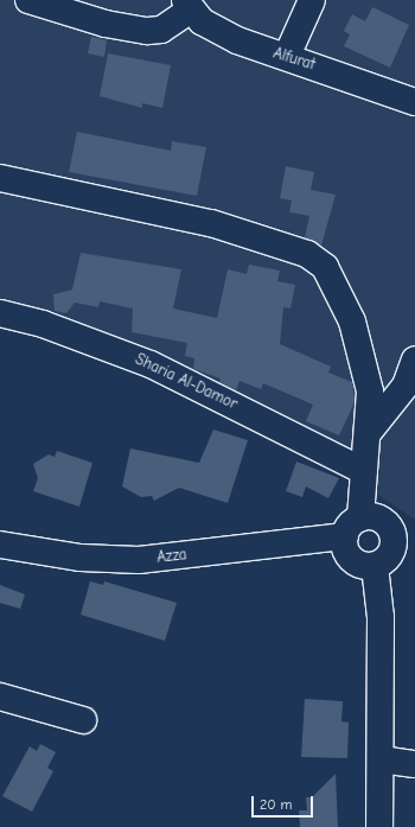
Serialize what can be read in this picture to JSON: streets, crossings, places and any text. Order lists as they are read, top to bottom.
{
  "streets": {
    "street": ["Alfurat", "Sharia Al-Damor", "Azza"]
  },
  "scale_bar": "20 m"
}
